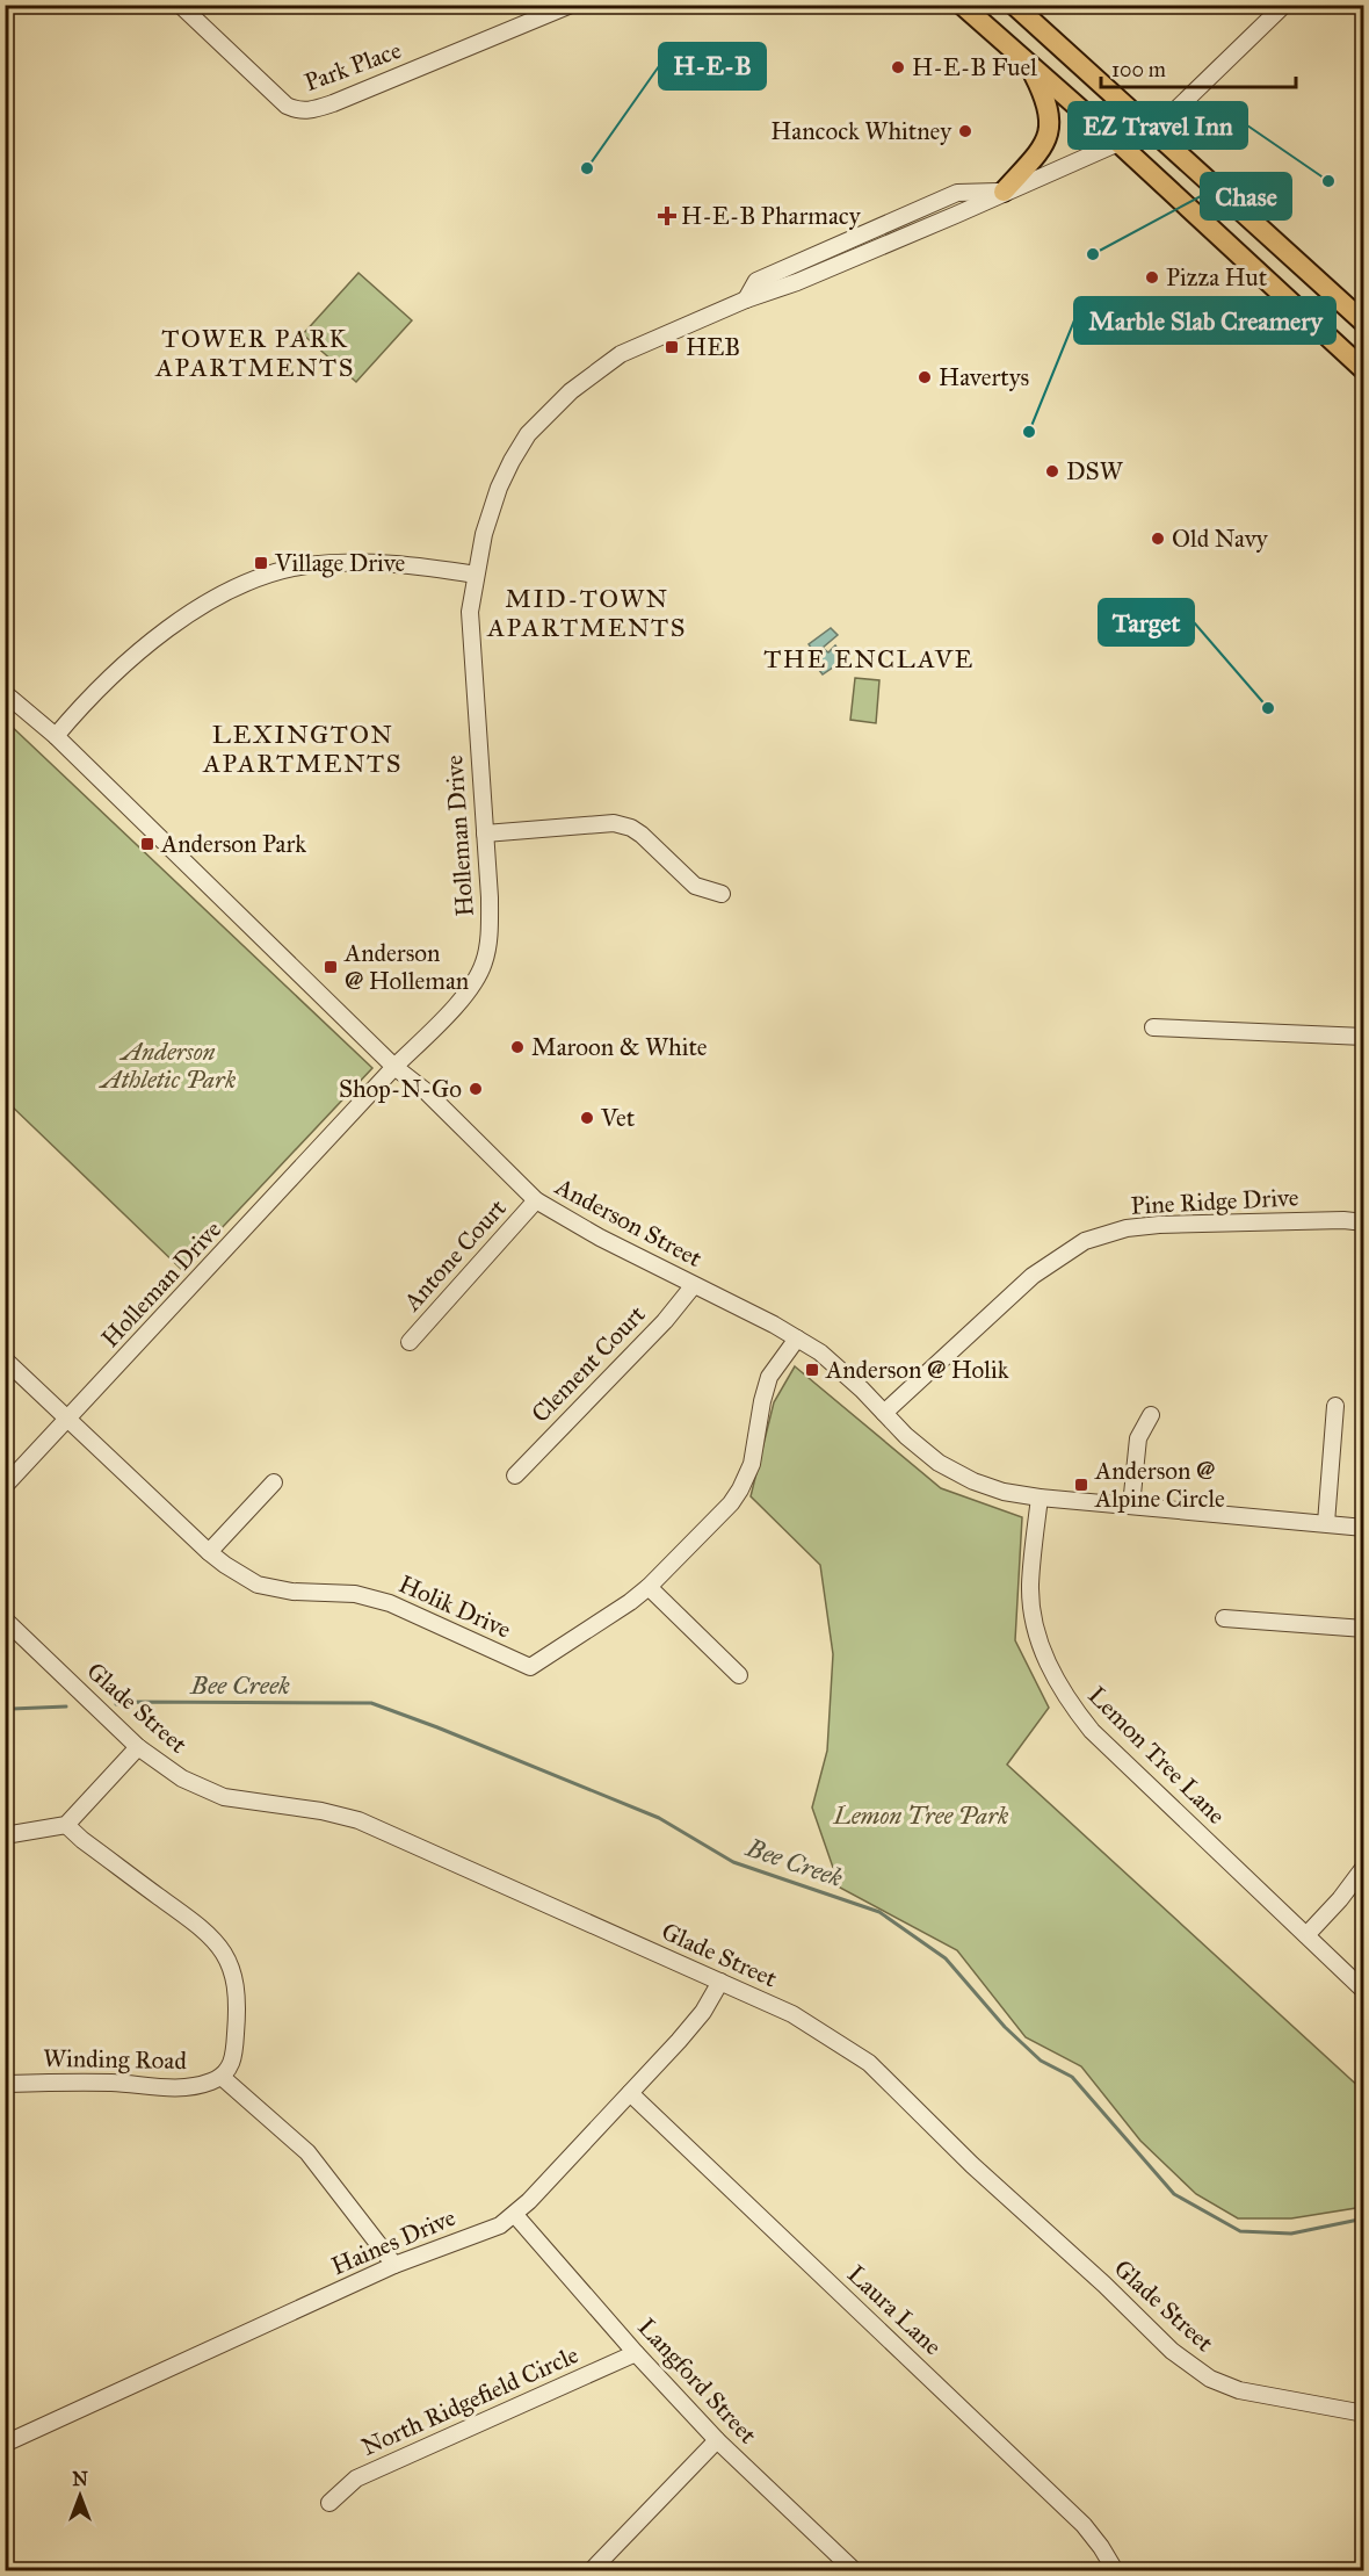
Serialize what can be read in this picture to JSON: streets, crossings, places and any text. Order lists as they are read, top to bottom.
{
  "streets": {
    "street": [
      "Park Place",
      "Holleman Drive",
      "Pine Ridge Drive",
      "Anderson Street",
      "Antone Court",
      "Clement Court",
      "Holik Drive",
      "Glade Street",
      "Lemon Tree Lane",
      "Winding Road",
      "Haines Drive",
      "Laura Lane",
      "Langford Street",
      "North Ridgefield Circle"
    ]
  },
  "crossings": [
    ["Holleman Drive", "Anderson Street"],
    ["Holleman Drive", "Holik Drive"],
    ["Pine Ridge Drive", "Anderson Street"],
    ["Anderson Street", "Antone Court"],
    ["Anderson Street", "Clement Court"],
    ["Anderson Street", "Holik Drive"],
    ["Anderson Street", "Lemon Tree Lane"],
    ["Glade Street", "Haines Drive"],
    ["Haines Drive", "Laura Lane"],
    ["Haines Drive", "Langford Street"],
    ["Langford Street", "North Ridgefield Circle"]
  ],
  "districts": [
    "TOWER PARK APARTMENTS",
    "MID-TOWN APARTMENTS",
    "THE ENCLAVE",
    "LEXINGTON APARTMENTS"
  ],
  "water": ["Bee Creek"],
  "parks": ["Anderson Athletic Park", "Lemon Tree Park"],
  "places": {
    "other": [
      "H-E-B Fuel",
      "Hancock Whitney",
      "H-E-B",
      "EZ Travel Inn",
      "Chase",
      "Pizza Hut",
      "Havertys",
      "Marble Slab Creamery",
      "DSW",
      "Old Navy",
      "Target",
      "Maroon & White",
      "Shop-N-Go",
      "Vet"
    ],
    "health": ["H-E-B Pharmacy"],
    "transit": [
      "HEB",
      "Village Drive",
      "Anderson Park",
      "Anderson @ Holleman",
      "Anderson @ Holik",
      "Anderson @ Alpine Circle"
    ]
  },
  "scale_bar": "100 m",
  "north": "top"
}
